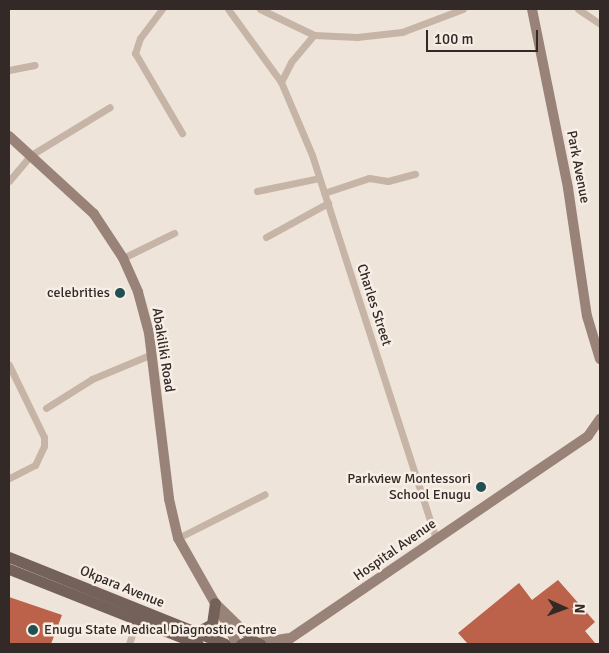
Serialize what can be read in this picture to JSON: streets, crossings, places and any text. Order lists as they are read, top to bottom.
{
  "streets": {
    "main road": ["Okpara Avenue"],
    "street": [
      "Park Avenue",
      "Charles Street",
      "Abakiliki Road",
      "Hospital Avenue"
    ]
  },
  "crossings": [
    ["Charles Street", "Hospital Avenue"]
  ],
  "places": ["celebrities", "Parkview Montessori School Enugu", "Enugu State Medical Diagnostic Centre"],
  "scale_bar": "100 m",
  "north": "right"
}
